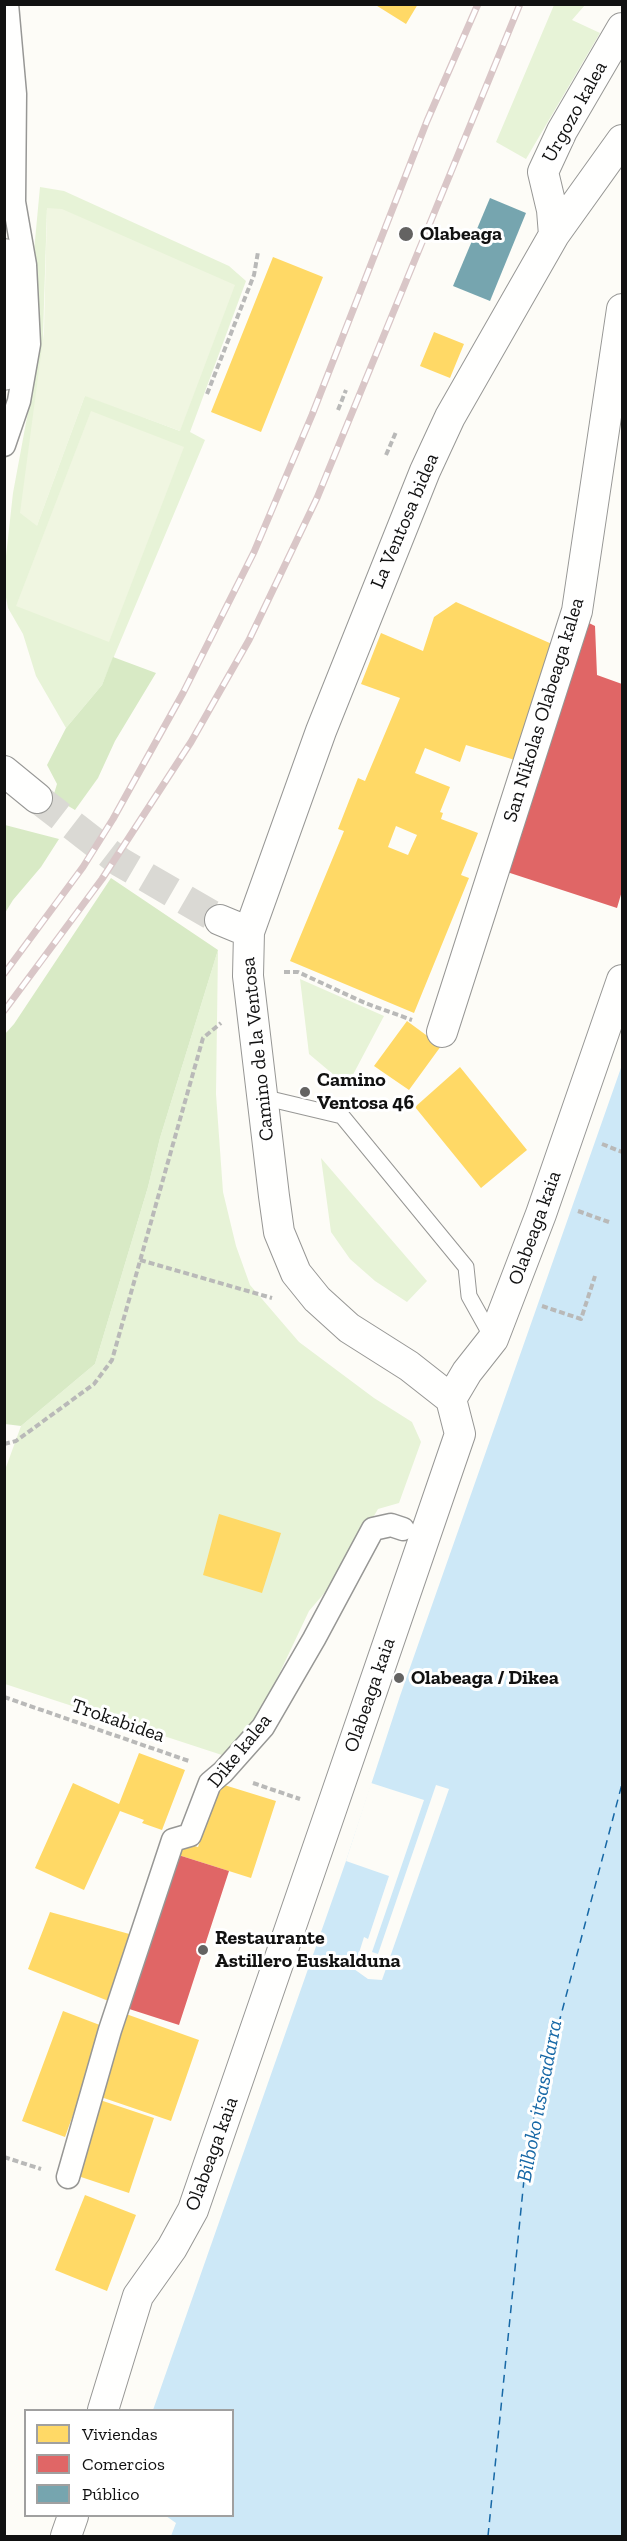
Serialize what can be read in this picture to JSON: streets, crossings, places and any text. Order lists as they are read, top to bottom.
{
  "streets": {
    "street": [
      "Urgozo kalea",
      "La Ventosa bidea",
      "San Nikolas Olabeaga kalea",
      "Camino de la Ventosa",
      "Olabeaga kaia",
      "Dike kalea"
    ],
    "path": ["Trokabidea"]
  },
  "crossings": [
    ["Urgozo kalea", "La Ventosa bidea"],
    ["La Ventosa bidea", "Camino de la Ventosa"],
    ["Camino de la Ventosa", "Olabeaga kaia"],
    ["Trokabidea", "Dike kalea"]
  ],
  "water": ["Bilboko itsasadarra"],
  "places": [
    "Olabeaga",
    "Camino Ventosa 46",
    "Olabeaga / Dikea",
    "Restaurante Astillero Euskalduna"
  ],
  "legend": ["Viviendas", "Comercios", "Público"]
}
